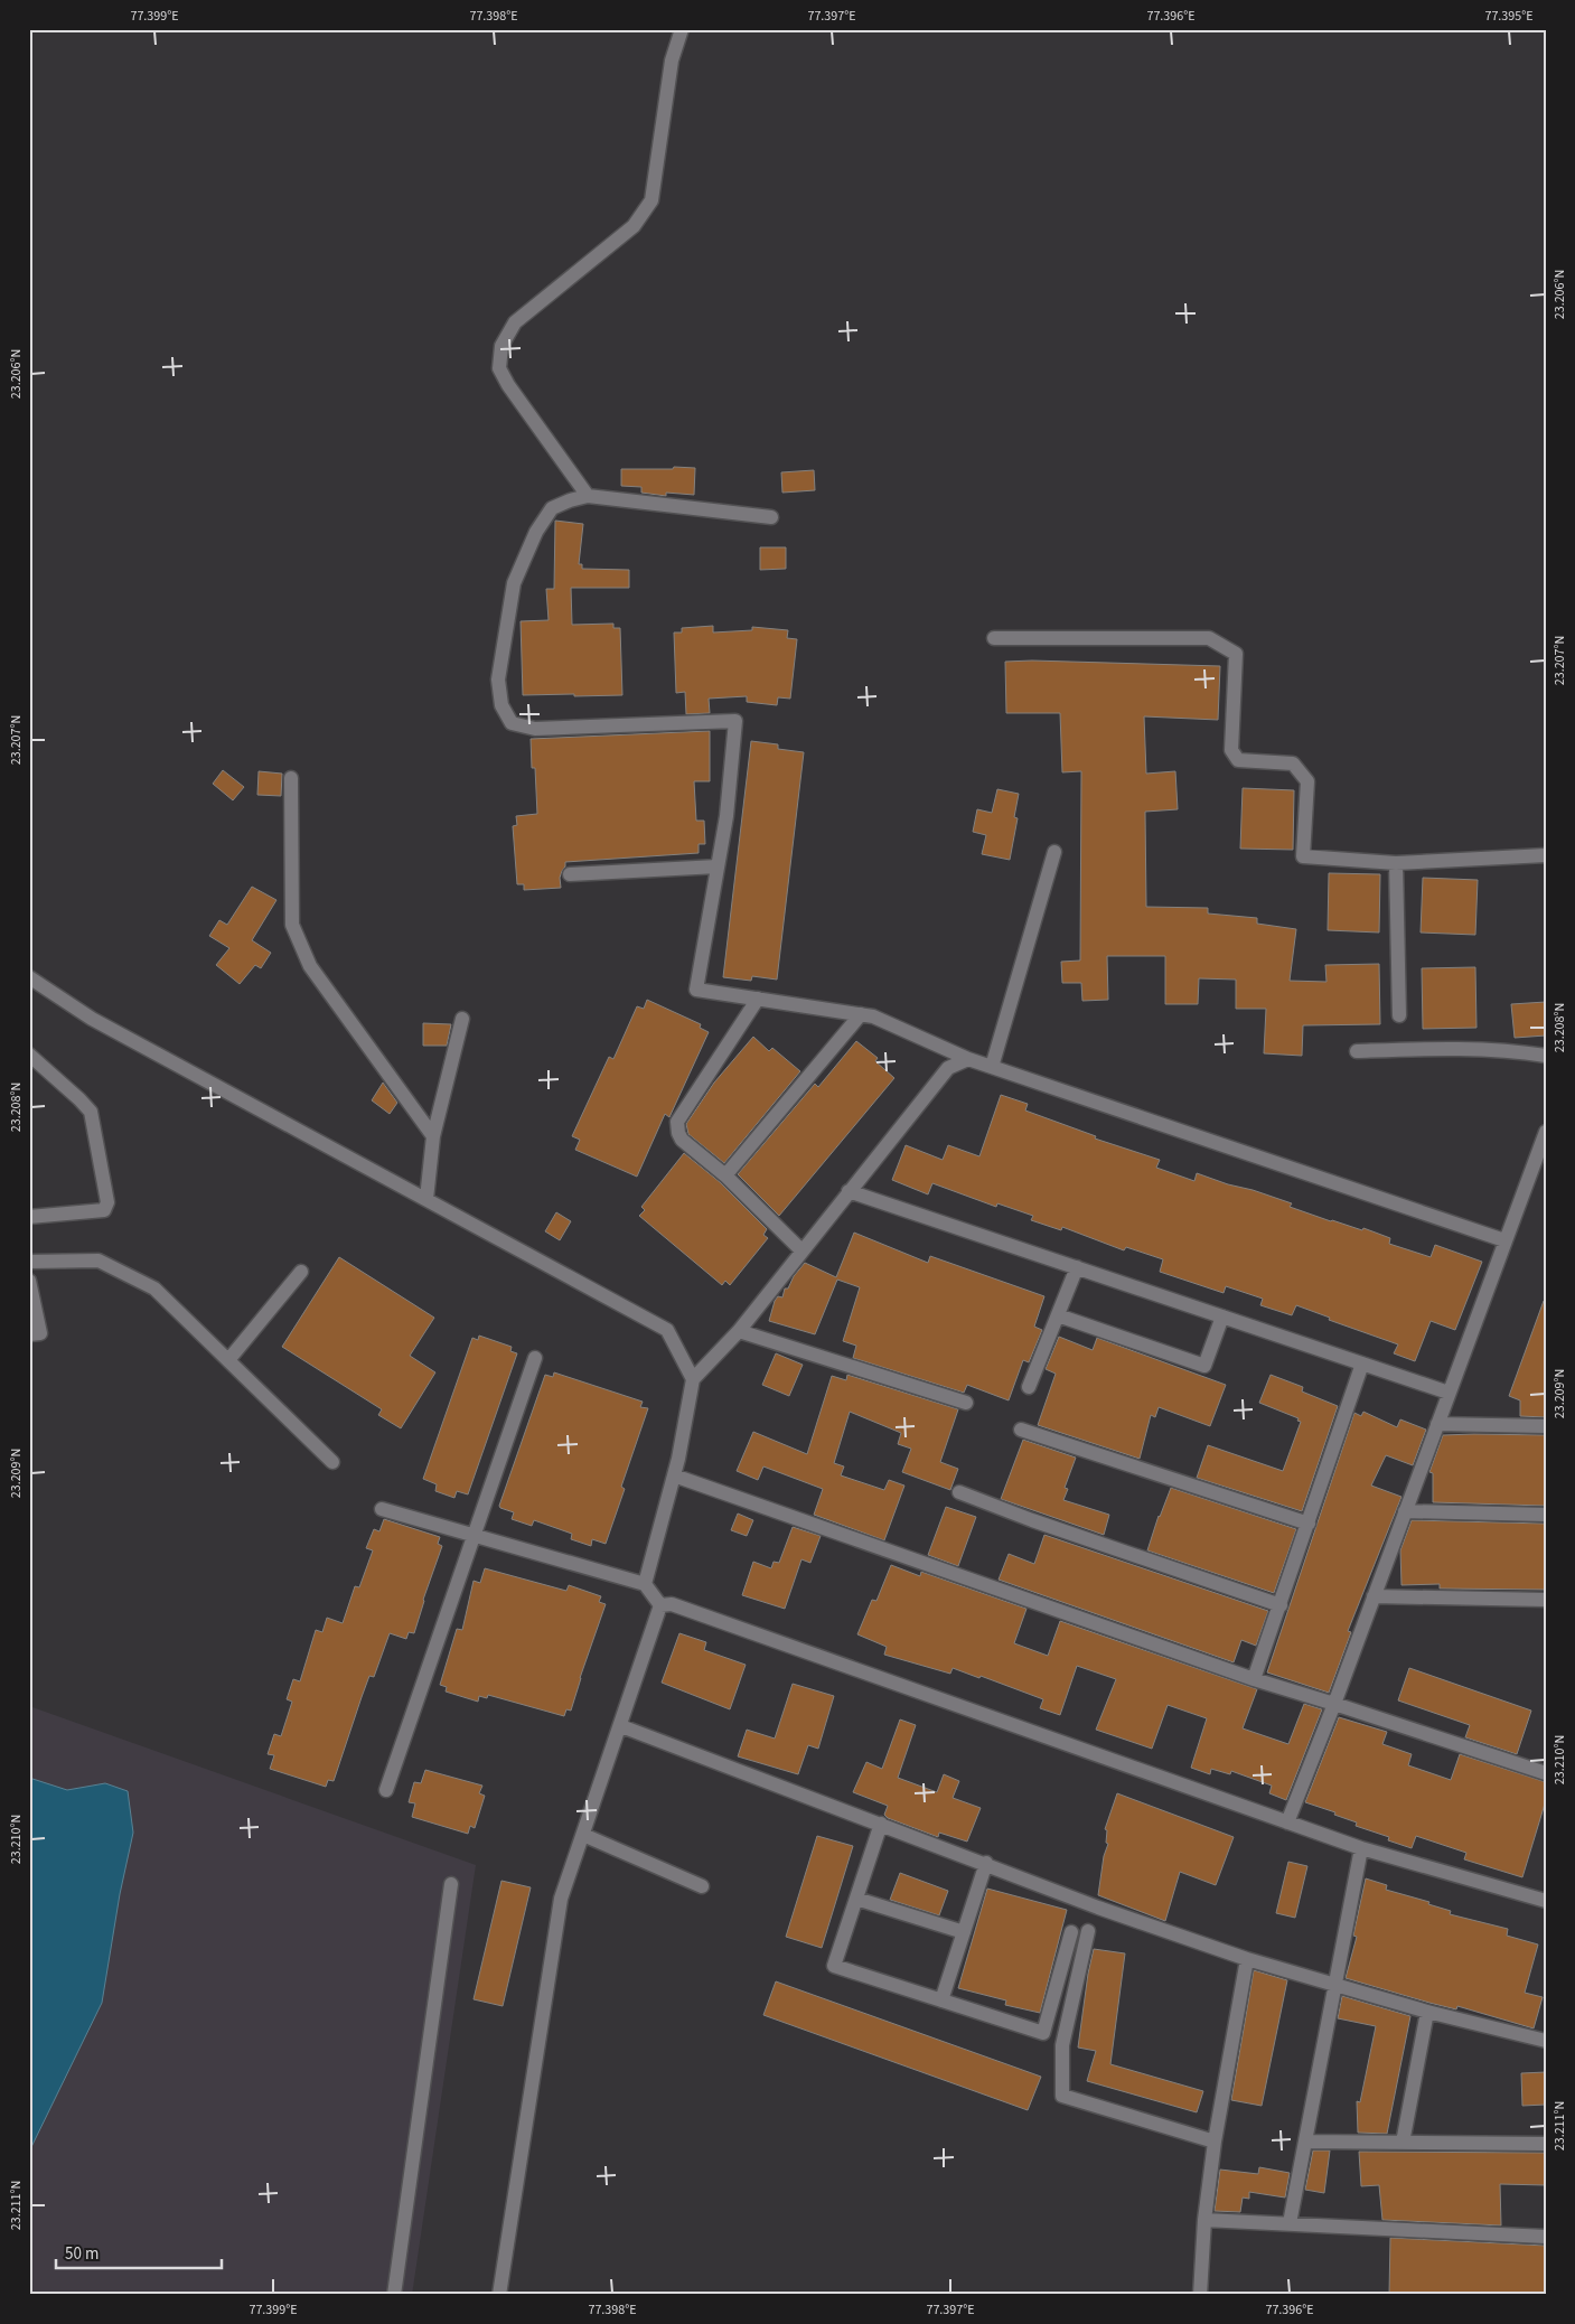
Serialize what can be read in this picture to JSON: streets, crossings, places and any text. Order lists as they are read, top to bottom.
{
  "scale_bar": "50 m",
  "coordinates": [
    "77.399°E",
    "77.398°E",
    "77.397°E",
    "77.396°E",
    "77.395°E",
    "23.206°N",
    "23.207°N",
    "23.208°N",
    "23.209°N",
    "23.210°N",
    "23.211°N"
  ]
}
